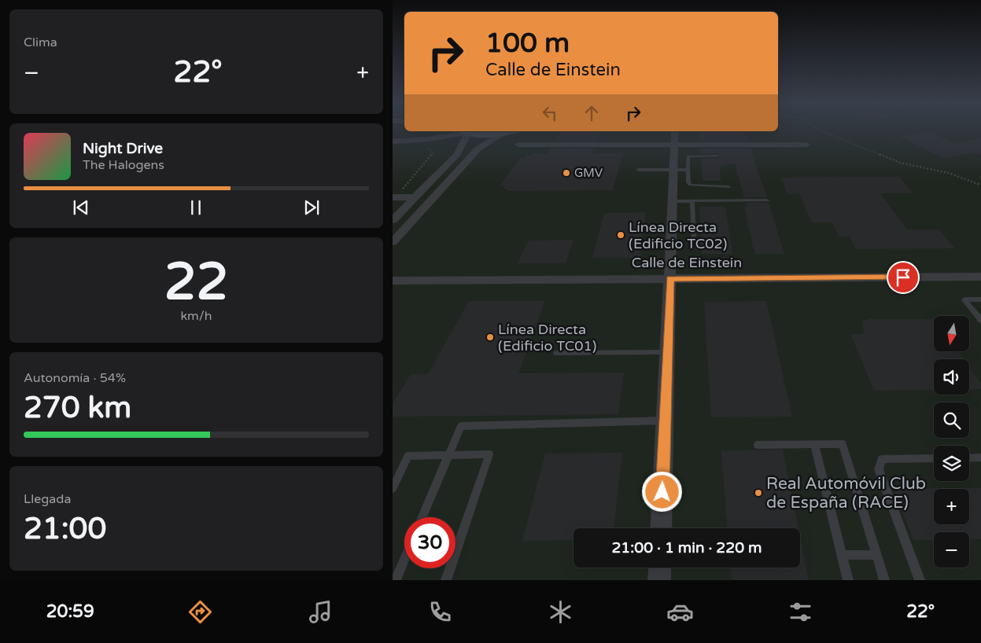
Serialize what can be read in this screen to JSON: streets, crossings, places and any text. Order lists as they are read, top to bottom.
{
  "streets": {
    "street": ["Calle de Einstein"]
  },
  "places": [
    "GMV",
    "Línea Directa (Edificio TC02)",
    "Línea Directa (Edificio TC01)",
    "Real Automóvil Club de España (RACE)"
  ],
  "north": "bottom",
  "page": {
    "tile": [
      "Clima",
      ["22", "km/h"],
      ["Autonomía · 54%", "270 km"],
      ["Llegada", "21:00"]
    ],
    "turn": ["100 m", "Calle de Einstein"],
    "heat": ["−", "22°", "+"],
    "song": ["Night Drive", "The Halogens"],
    "map_buttons": ["+", "−"],
    "limit": "30",
    "trip": "21:00 · 1 min · 220 m",
    "tabs": ["20:59", "22°"]
  }
}
